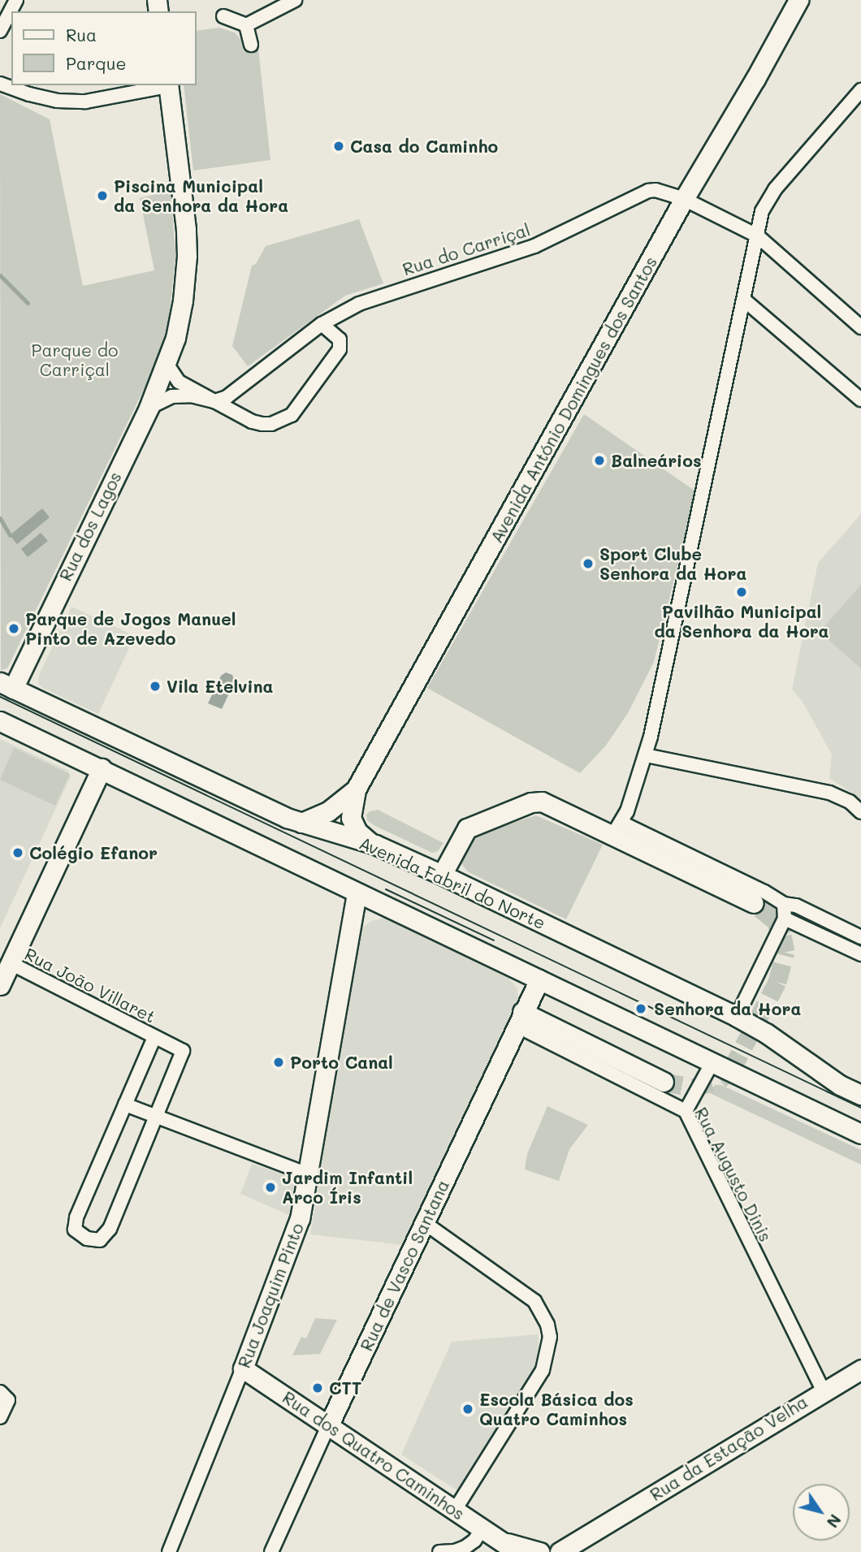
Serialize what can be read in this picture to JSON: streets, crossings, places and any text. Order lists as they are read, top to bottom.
{
  "streets": {
    "street": [
      "Rua do Carriçal",
      "Avenida António Domingues dos Santos",
      "Rua dos Lagos",
      "Avenida Fabril do Norte",
      "Rua João Villaret",
      "Rua Augusto Dinis",
      "Rua de Vasco Santana",
      "Rua Joaquim Pinto",
      "Rua da Estação Velha",
      "Rua dos Quatro Caminhos"
    ]
  },
  "crossings": [
    ["Rua do Carriçal", "Avenida António Domingues dos Santos"],
    ["Rua dos Lagos", "Avenida Fabril do Norte"],
    ["Rua Augusto Dinis", "Rua de Vasco Santana"],
    ["Rua Augusto Dinis", "Rua da Estação Velha"],
    ["Rua de Vasco Santana", "Rua dos Quatro Caminhos"],
    ["Rua Joaquim Pinto", "Rua dos Quatro Caminhos"]
  ],
  "parks": ["Parque do Carriçal"],
  "places": [
    "Casa do Caminho",
    "Piscina Municipal da Senhora da Hora",
    "Balneários",
    "Sport Clube Senhora da Hora",
    "Pavilhão Municipal da Senhora da Hora",
    "Parque de Jogos Manuel Pinto de Azevedo",
    "Vila Etelvina",
    "Colégio Efanor",
    "Senhora da Hora",
    "Porto Canal",
    "Jardim Infantil Arco Íris",
    "CTT",
    "Escola Básica dos Quatro Caminhos"
  ],
  "legend": ["Rua", "Parque"],
  "north": "bottom right"
}
